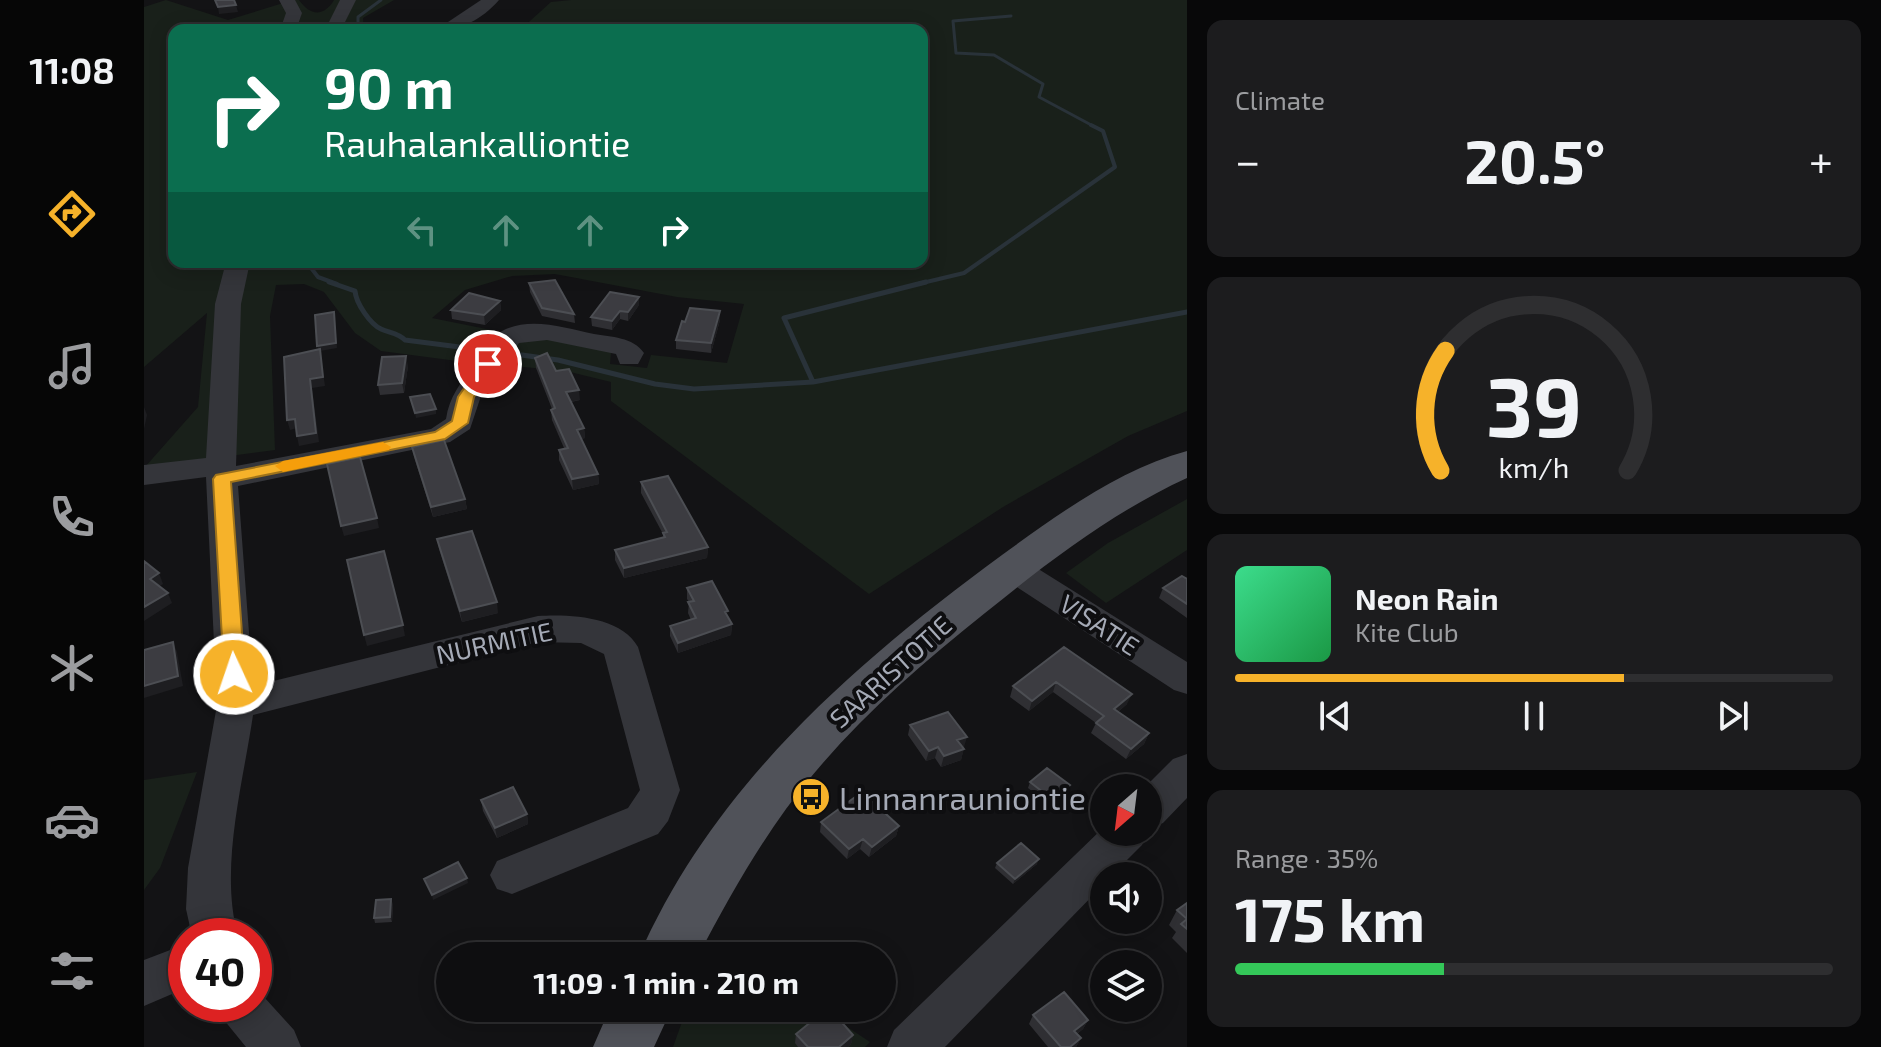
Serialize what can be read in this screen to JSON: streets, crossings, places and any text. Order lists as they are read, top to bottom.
{
  "streets": {
    "main road": ["SAARISTOTIE"],
    "street": ["VISATIE", "NURMITIE"]
  },
  "crossings": [
    ["VISATIE", "SAARISTOTIE"]
  ],
  "places": {
    "bus stop": ["Linnanrauniontie"]
  },
  "north": "bottom left",
  "page": {
    "tabs": "11:08",
    "tile": [
      "Climate",
      ["Range · 35%", "175 km"]
    ],
    "turn": ["90 m", "Rauhalankalliontie"],
    "heat": ["−", "20.5°", "+"],
    "song": ["Neon Rain", "Kite Club"],
    "limit": "40",
    "trip": "11:09 · 1 min · 210 m",
    "gauge": ["39", "km/h"]
  }
}
